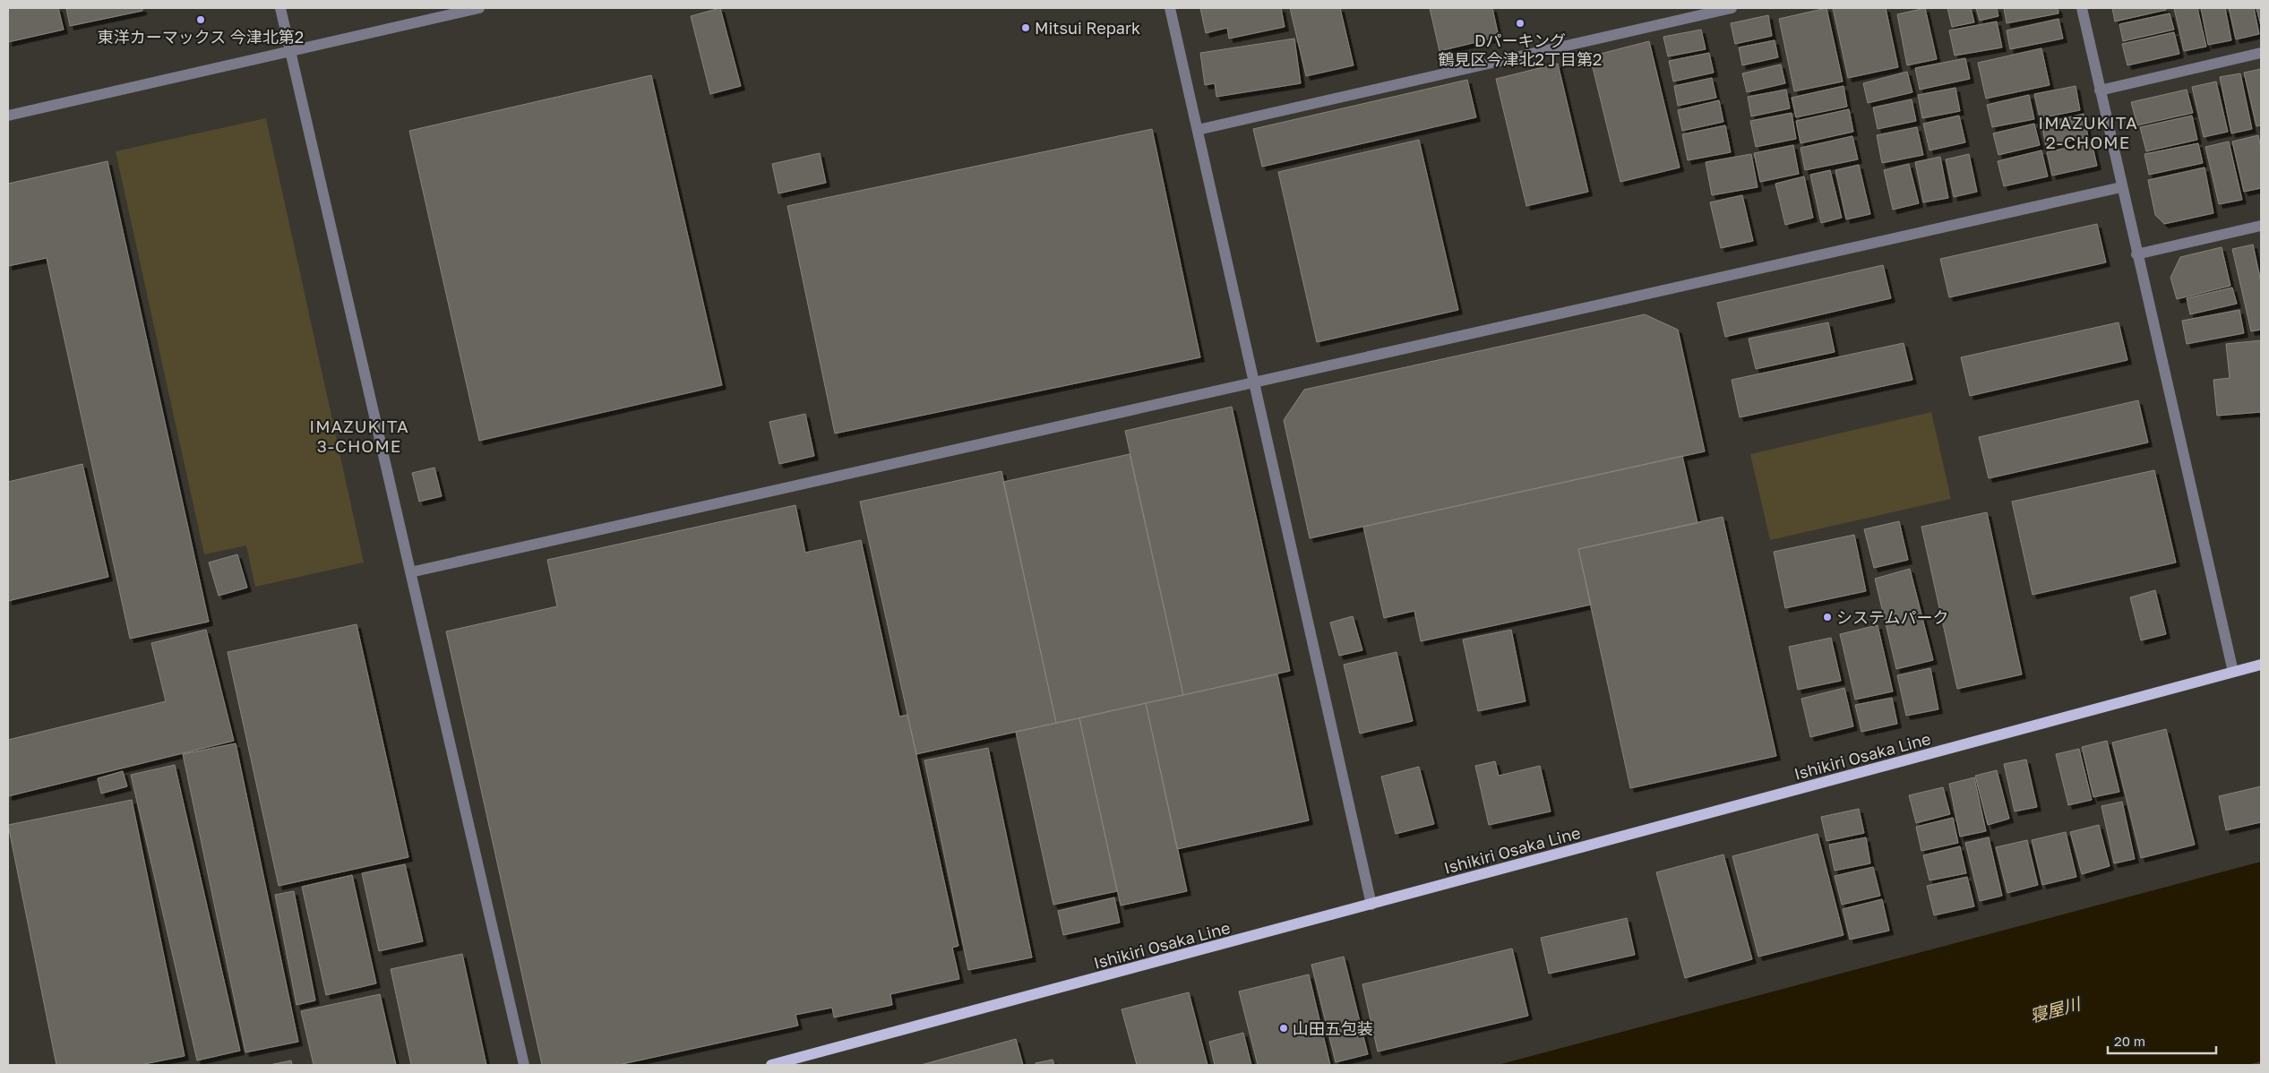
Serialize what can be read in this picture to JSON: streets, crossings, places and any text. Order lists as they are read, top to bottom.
{
  "streets": {
    "main road": ["Ishikiri Osaka Line"]
  },
  "districts": ["IMAZUKITA 2-CHOME", "IMAZUKITA 3-CHOME"],
  "water": ["寝屋川"],
  "places": [
    "東洋カーマックス 今津北第2",
    "Dパーキング 鶴見区今津北2丁目第2",
    "Mitsui Repark",
    "システムパーク",
    "山田五包装"
  ],
  "scale_bar": "20 m"
}
